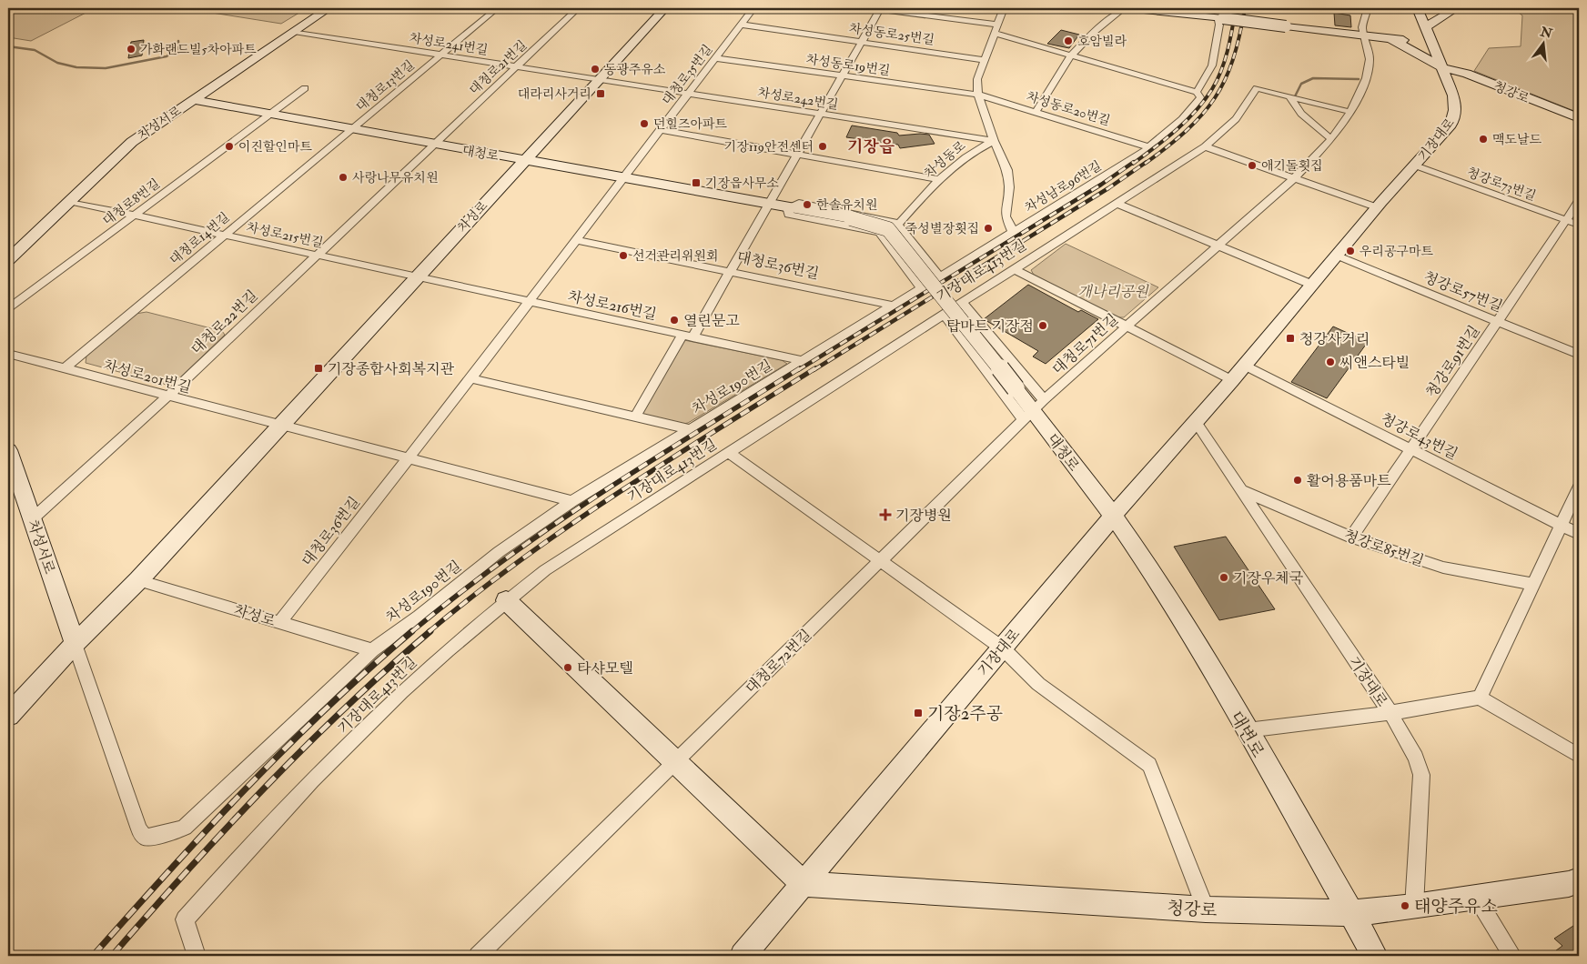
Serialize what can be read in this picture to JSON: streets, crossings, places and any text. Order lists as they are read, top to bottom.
{
  "streets": {
    "main road": [
      "청강로",
      "차성서로",
      "기장대로",
      "대청로",
      "차성로",
      "대변로"
    ],
    "street": [
      "차성동로25번길",
      "차성로241번길",
      "차성동로19번길",
      "대청로21번길",
      "대청로35번길",
      "대청로13번길",
      "차성로242번길",
      "차성동로20번길",
      "차성동로",
      "청강로73번길",
      "차성남로96번길",
      "대청로8번길",
      "차성로215번길",
      "대청로14번길",
      "대청로36번길",
      "기장대로413번길",
      "청강로57번길",
      "차성로216번길",
      "대청로22번길",
      "대청로71번길",
      "청강로91번길",
      "차성로201번길",
      "차성로190번길",
      "청강로43번길",
      "청강로85번길",
      "대청로72번길"
    ]
  },
  "crossings": [
    ["차성동로25번길", "대청로35번길"],
    ["차성로241번길", "대청로21번길"],
    ["차성로241번길", "대청로13번길"],
    ["차성로241번길", "차성로242번길"],
    ["차성로241번길", "차성서로"],
    ["차성로241번길", "차성로"],
    ["차성동로19번길", "대청로35번길"],
    ["차성동로19번길", "차성동로20번길"],
    ["대청로21번길", "대청로"],
    ["대청로21번길", "대청로22번길"],
    ["대청로35번길", "차성로242번길"],
    ["대청로35번길", "대청로"],
    ["대청로35번길", "대청로36번길"],
    ["대청로13번길", "대청로"],
    ["대청로13번길", "대청로14번길"],
    ["청강로", "기장대로"],
    ["청강로", "대변로"],
    ["차성로242번길", "차성동로"],
    ["차성로242번길", "차성로"],
    ["차성동로20번길", "차성남로96번길"],
    ["차성서로", "대청로"],
    ["차성서로", "차성로"],
    ["차성서로", "차성로215번길"],
    ["차성서로", "대청로22번길"],
    ["차성서로", "차성로190번길"],
    ["기장대로", "대청로"],
    ["기장대로", "청강로73번길"],
    ["기장대로", "청강로57번길"],
    ["기장대로", "청강로43번길"],
    ["기장대로", "청강로85번길"],
    ["기장대로", "대변로"],
    ["대청로", "대청로8번길"],
    ["대청로", "차성로"],
    ["대청로", "대청로14번길"],
    ["대청로", "대청로36번길"],
    ["대청로", "기장대로413번길"],
    ["대청로", "대청로22번길"],
    ["대청로", "대청로71번길"],
    ["대청로", "대청로72번길"],
    ["대청로", "대변로"],
    ["청강로73번길", "청강로91번길"],
    ["차성남로96번길", "차성로190번길"],
    ["대청로8번길", "차성로215번길"],
    ["차성로", "차성로215번길"],
    ["차성로", "대청로36번길"],
    ["차성로", "차성로216번길"],
    ["차성로", "차성로201번길"],
    ["차성로", "차성로190번길"],
    ["차성로215번길", "대청로14번길"],
    ["차성로215번길", "차성로216번길"],
    ["차성로215번길", "대청로22번길"],
    ["대청로14번길", "차성로201번길"],
    ["대청로36번길", "차성로216번길"],
    ["대청로36번길", "차성로190번길"],
    ["청강로57번길", "청강로91번길"],
    ["차성로216번길", "차성로190번길"],
    ["대청로22번길", "차성로201번길"],
    ["대청로71번길", "대청로72번길"],
    ["청강로91번길", "청강로43번길"],
    ["청강로91번길", "청강로85번길"]
  ],
  "districts": ["기장읍"],
  "parks": ["개나리공원"],
  "places": {
    "other": [
      "호암빌라",
      "가화랜드빌5차아파트",
      "동광주유소",
      "던힐즈아파트",
      "맥도날드",
      "이진할인마트",
      "기장119안전센터",
      "애기돌횟집",
      "사랑나무유치원",
      "한솔유치원",
      "죽성별장횟집",
      "우리공구마트",
      "선거관리위원회",
      "열린문고",
      "탑마트 기장점",
      "씨앤스타빌",
      "활어용품마트",
      "기장우체국",
      "타샤모텔",
      "태양주유소"
    ],
    "transit": [
      "대라리사거리",
      "기장읍사무소",
      "청강사거리",
      "기장종합사회복지관",
      "기장2주공"
    ],
    "health": ["기장병원"]
  },
  "north": "top"
}
